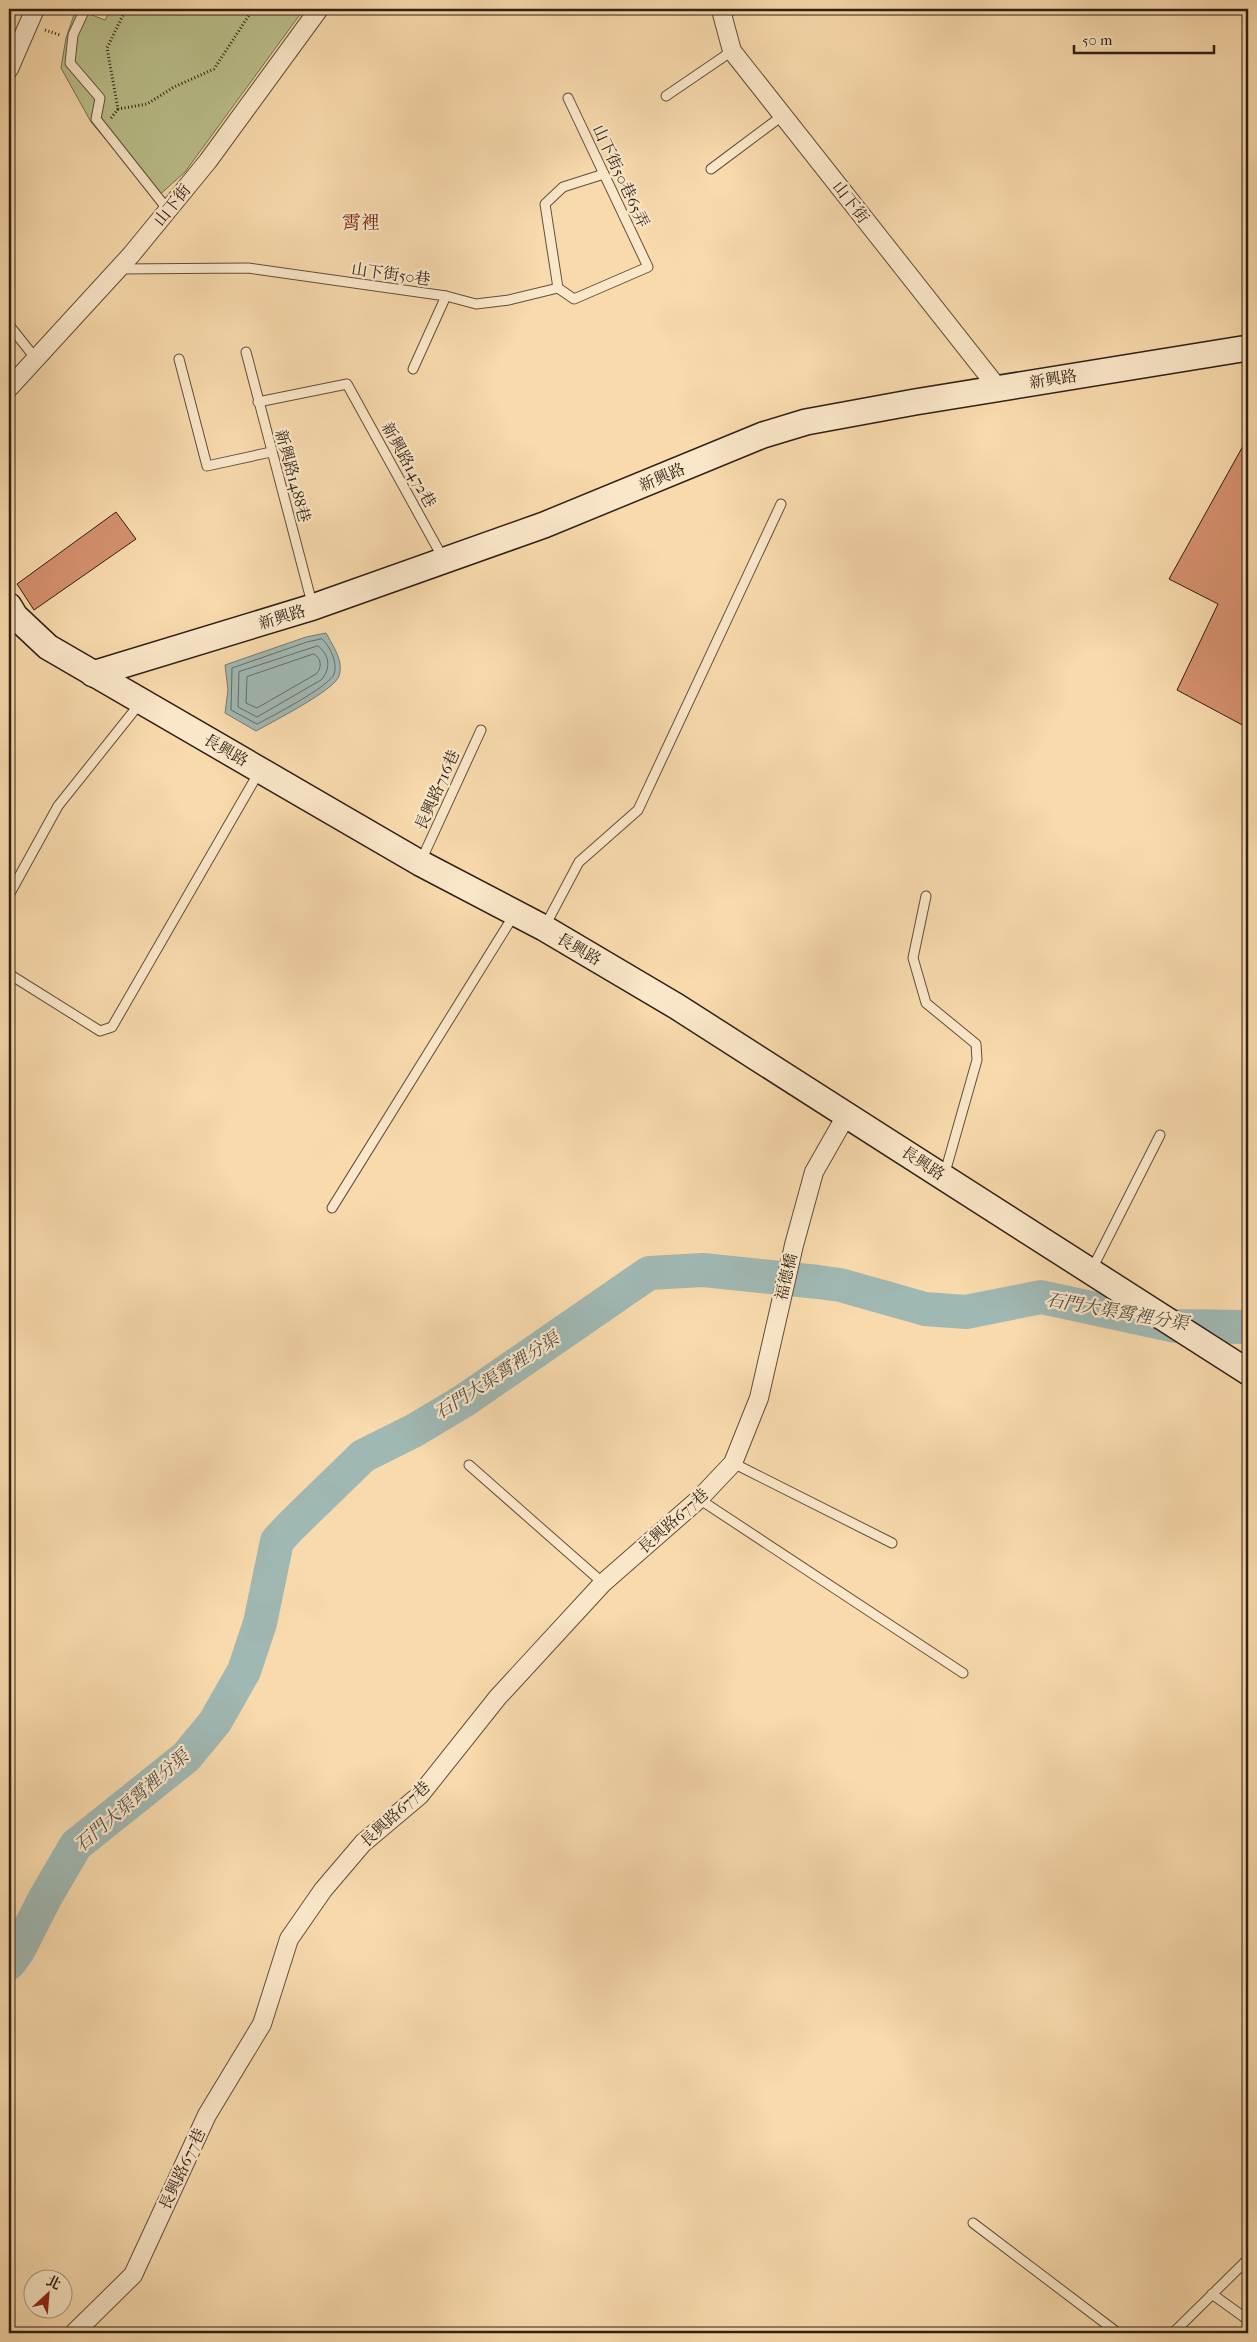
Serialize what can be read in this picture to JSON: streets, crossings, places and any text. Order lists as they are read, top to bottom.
{
  "streets": {
    "main road": ["新興路", "長興路"],
    "street": ["山下街", "福德橋", "長興路677巷"],
    "lane": [
      "山下街50巷65弄",
      "山下街50巷",
      "新興路1472巷",
      "新興路1488巷",
      "長興路716巷"
    ]
  },
  "crossings": [
    ["山下街50巷65弄", "山下街50巷"],
    ["山下街", "山下街50巷"],
    ["山下街", "新興路"],
    ["新興路", "新興路1472巷"],
    ["新興路", "新興路1488巷"],
    ["新興路", "長興路"],
    ["新興路1472巷", "新興路1488巷"],
    ["長興路", "長興路716巷"],
    ["長興路", "福德橋"],
    ["福德橋", "長興路677巷"]
  ],
  "districts": ["霄裡"],
  "water": ["石門大渠霄裡分渠"],
  "scale_bar": "50 m",
  "north": "top right"
}
